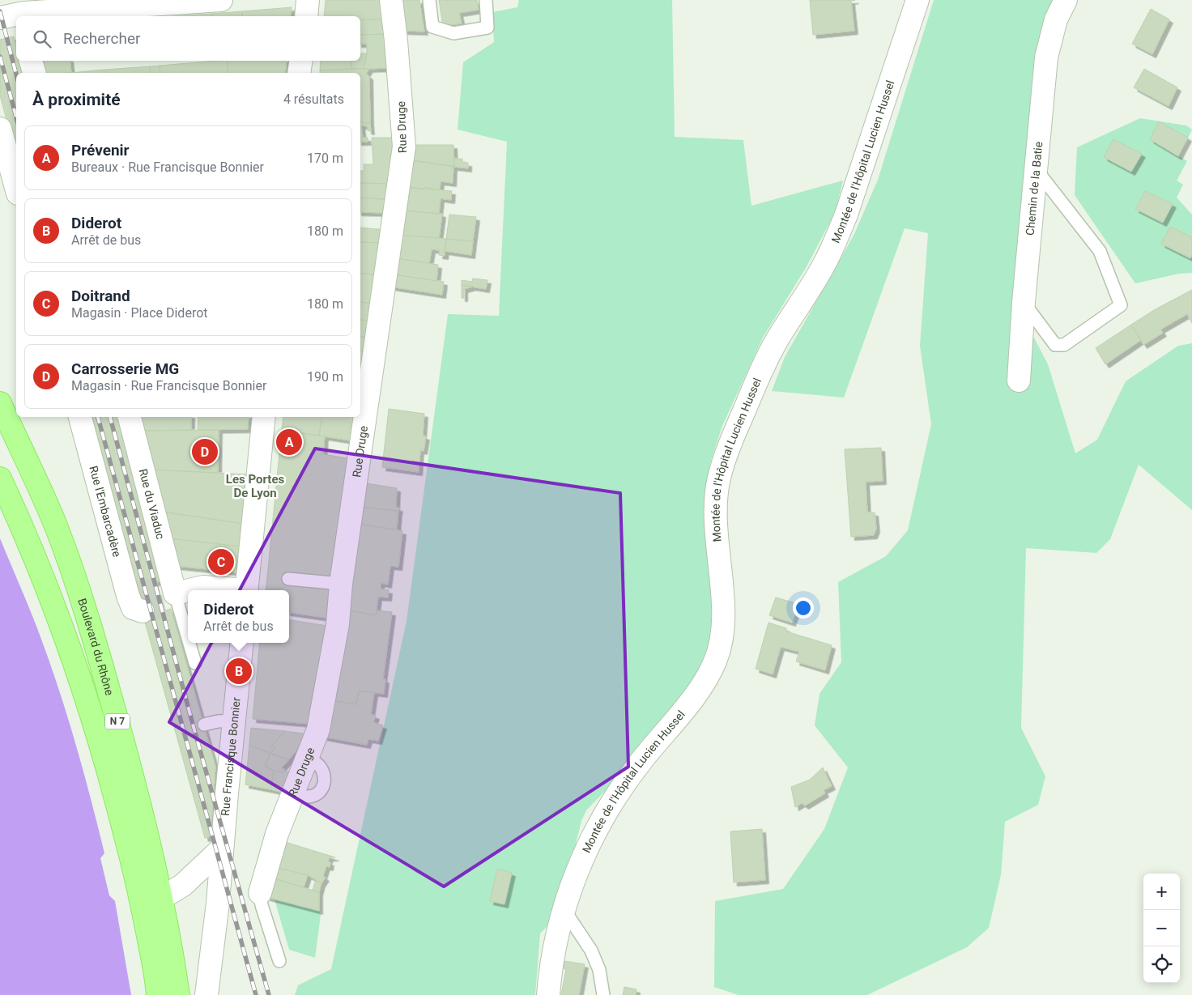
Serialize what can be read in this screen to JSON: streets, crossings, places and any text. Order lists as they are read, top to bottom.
{
  "streets": {
    "main road": ["Boulevard du Rhône", "N 7"],
    "street": [
      "Rue Druge",
      "Montée de l'Hôpital Lucien Hussel",
      "Chemin de la Batie",
      "Rue du Viaduc",
      "Rue l'Embarcadère",
      "Rue Francisque Bonnier"
    ]
  },
  "districts": ["Les Portes De Lyon"],
  "page": {
    "search": "Rechercher",
    "heading": ["À proximité", "4 résultats"],
    "list": [
      {
        "mark": "A",
        "name": "Prévenir",
        "note": "Bureaux · Rue Francisque Bonnier",
        "value": "170 m"
      },
      {
        "mark": "B",
        "name": "Diderot",
        "note": "Arrêt de bus",
        "value": "180 m"
      },
      {
        "mark": "C",
        "name": "Doitrand",
        "note": "Magasin · Place Diderot",
        "value": "180 m"
      },
      {
        "mark": "D",
        "name": "Carrosserie MG",
        "note": "Magasin · Rue Francisque Bonnier",
        "value": "190 m"
      }
    ],
    "pins": [
      "A",
      "D",
      "C",
      "B"
    ],
    "popup": ["Diderot", "Arrêt de bus"],
    "map_buttons": ["+", "−"]
  }
}
